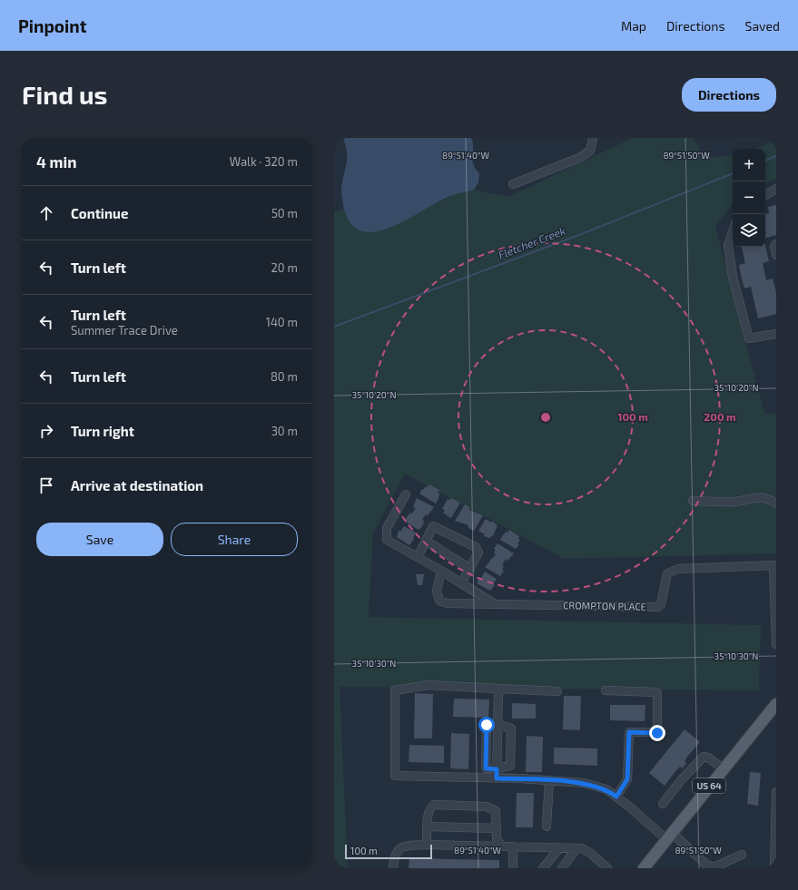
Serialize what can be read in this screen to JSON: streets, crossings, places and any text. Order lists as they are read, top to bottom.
{
  "streets": {
    "main road": ["US 64"],
    "street": ["CROMPTON PLACE"]
  },
  "water": ["Fletcher Creek"],
  "scale_bar": "100 m",
  "page": {
    "header": "Pinpoint",
    "nav": ["Map", "Directions", "Saved"],
    "buttons": [
      "Directions",
      ["Save", "Share"]
    ],
    "title": "Find us",
    "heading": ["4 min", "Walk · 320 m"],
    "map_buttons": ["+", "−"],
    "list": [
      ["Continue", "50 m"],
      ["Turn left", "20 m"],
      ["Turn left", "Summer Trace Drive", "140 m"],
      ["Turn left", "80 m"],
      ["Turn right", "30 m"],
      "Arrive at destination"
    ],
    "scale": "100 m"
  },
  "coordinates": [
    "89°51'40\"W",
    "89°51'50\"W",
    "35°10'20\"N",
    "35°10'30\"N"
  ],
  "rings": ["100 m", "200 m"]
}
